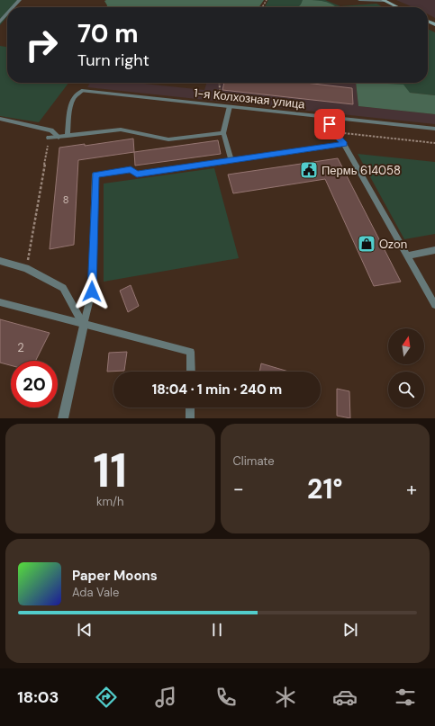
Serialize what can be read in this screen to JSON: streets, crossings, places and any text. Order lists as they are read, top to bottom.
{
  "streets": {
    "street": ["1-я Колхозная улица"]
  },
  "places": {
    "public building": ["Пермь 614058"],
    "shop": ["Ozon"]
  },
  "house_numbers": ["8", "2"],
  "north": "top",
  "page": {
    "turn": ["70 m", "Turn right"],
    "limit": "20",
    "trip": "18:04 · 1 min · 240 m",
    "tile": [
      ["11", "km/h"],
      "Climate"
    ],
    "heat": ["−", "21°", "+"],
    "song": ["Paper Moons", "Ada Vale"],
    "tabs": "18:03"
  }
}
